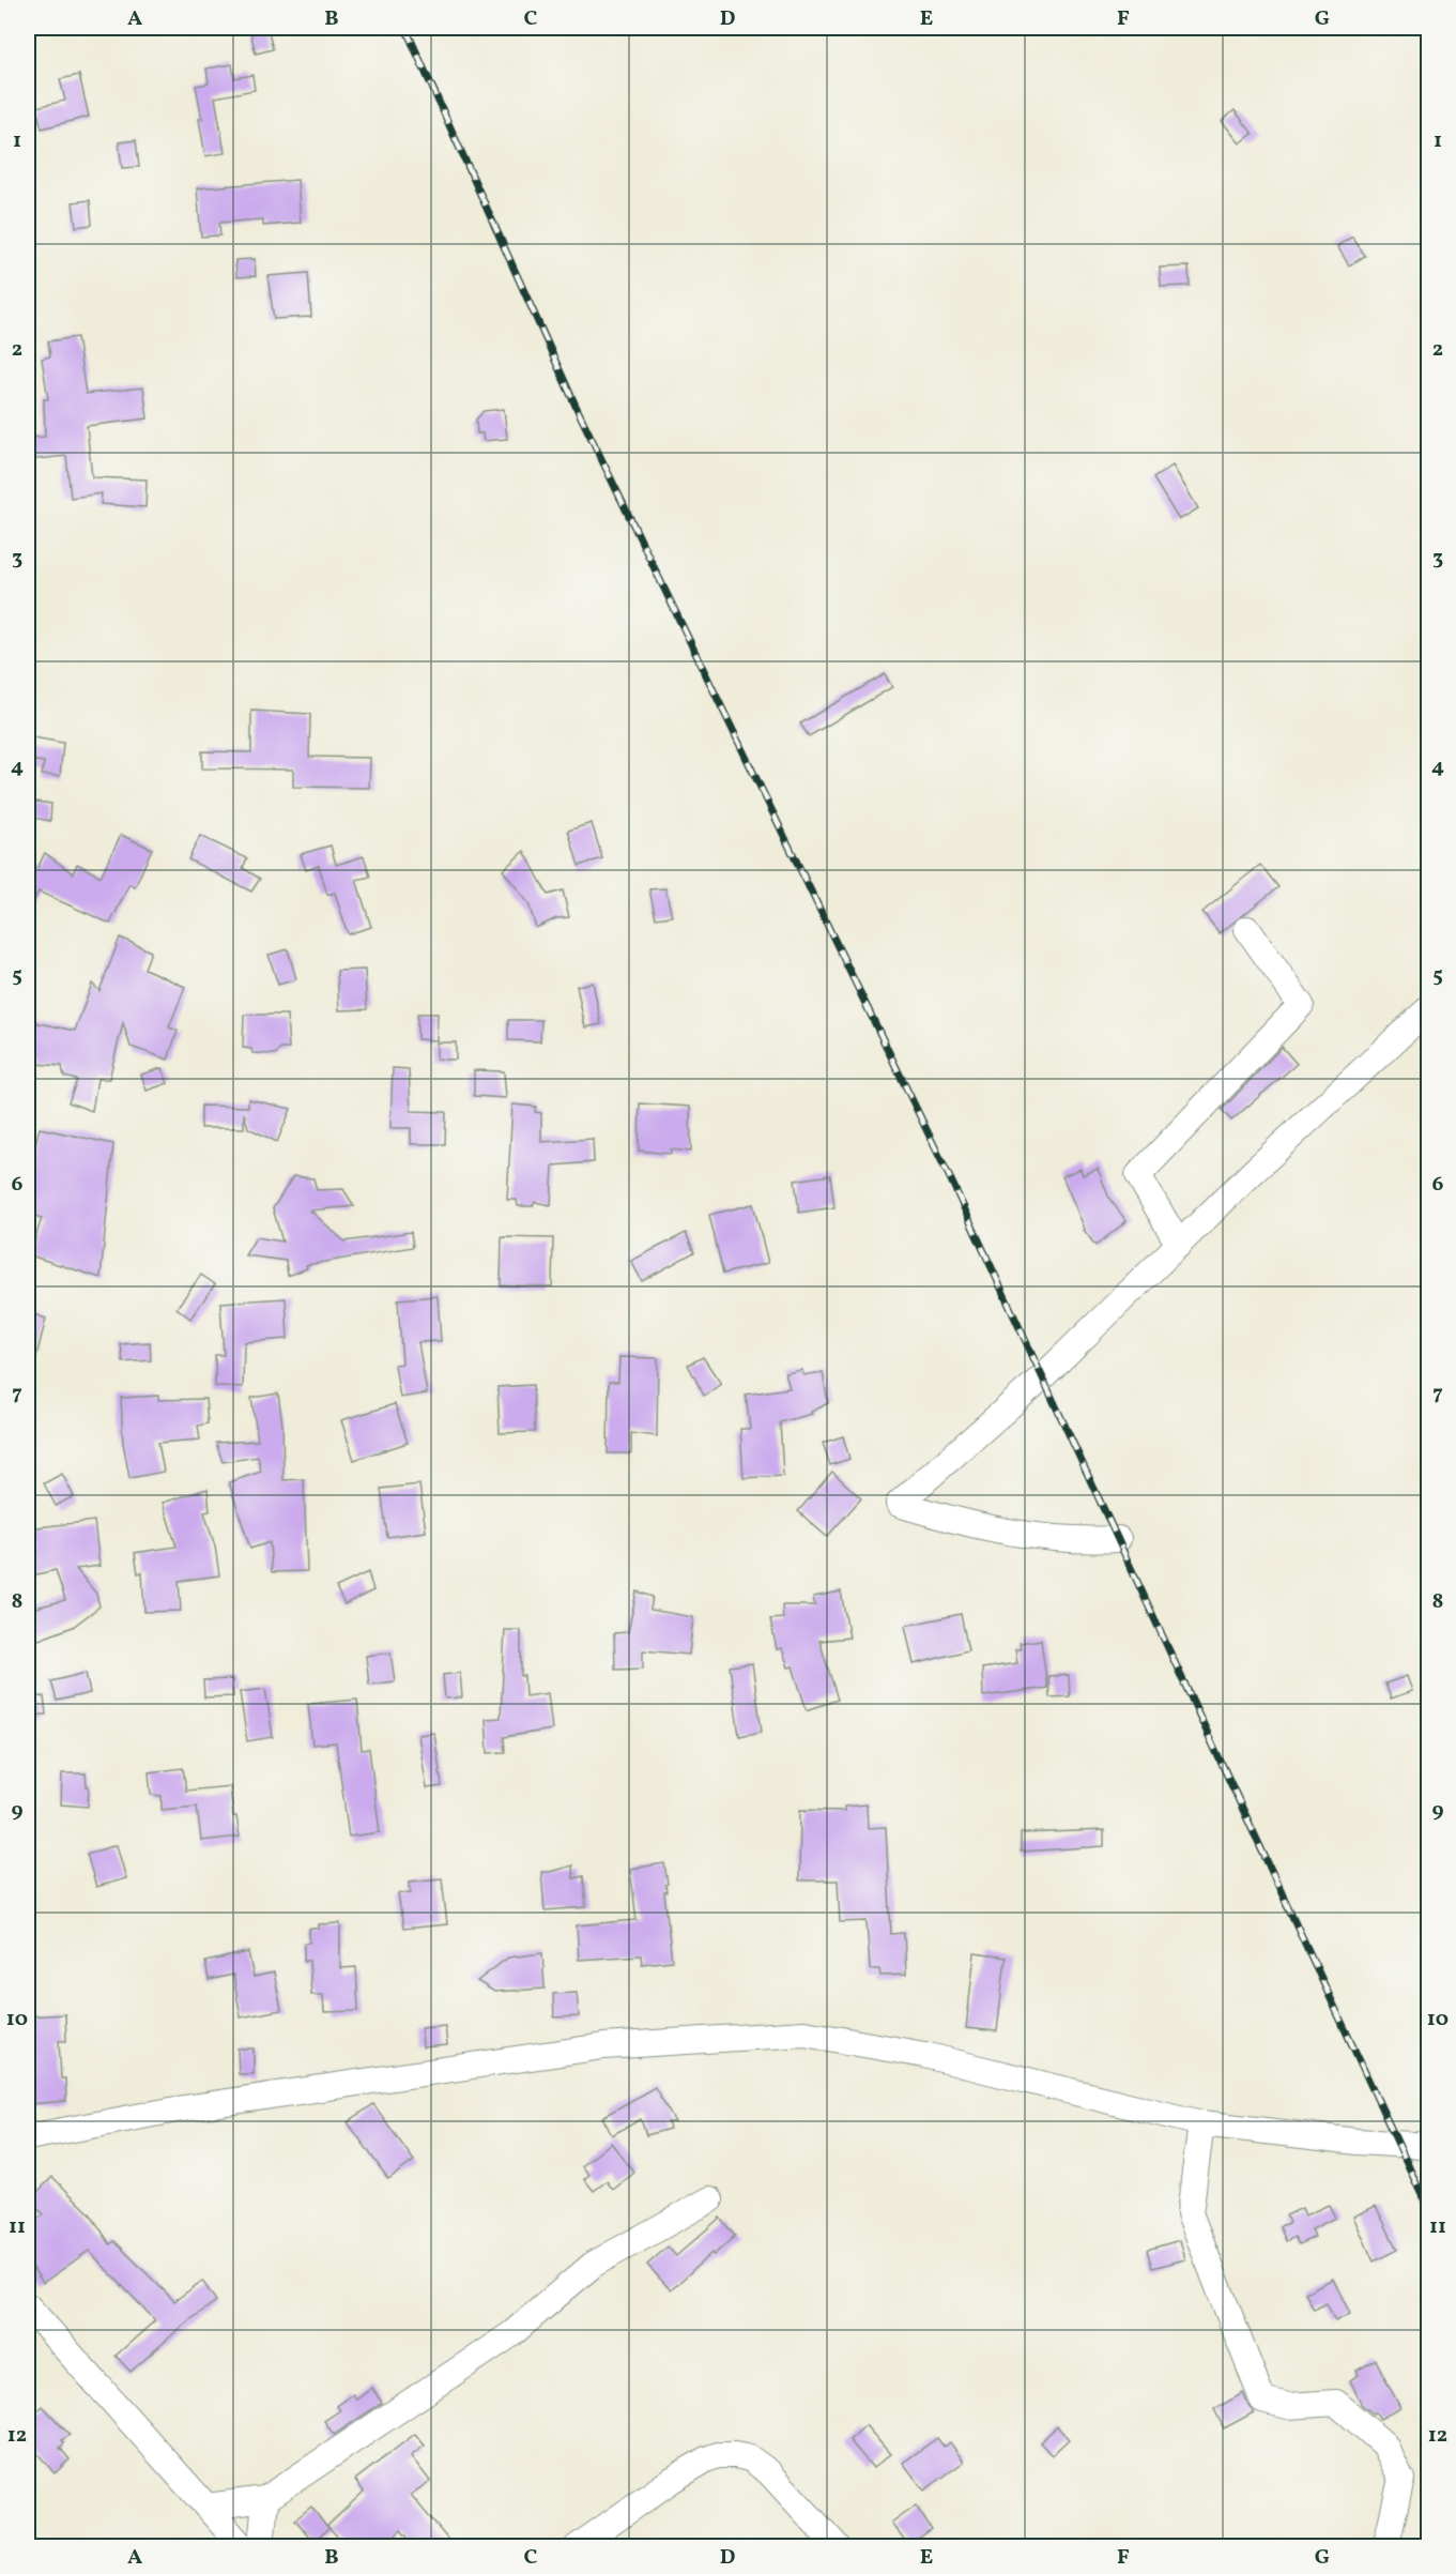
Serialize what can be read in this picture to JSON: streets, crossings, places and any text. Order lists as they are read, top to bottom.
{
  "grid": {
    "columns": [
      "A",
      "B",
      "C",
      "D",
      "E",
      "F",
      "G"
    ],
    "rows": [
      "1",
      "2",
      "3",
      "4",
      "5",
      "6",
      "7",
      "8",
      "9",
      "10",
      "11",
      "12"
    ]
  }
}
